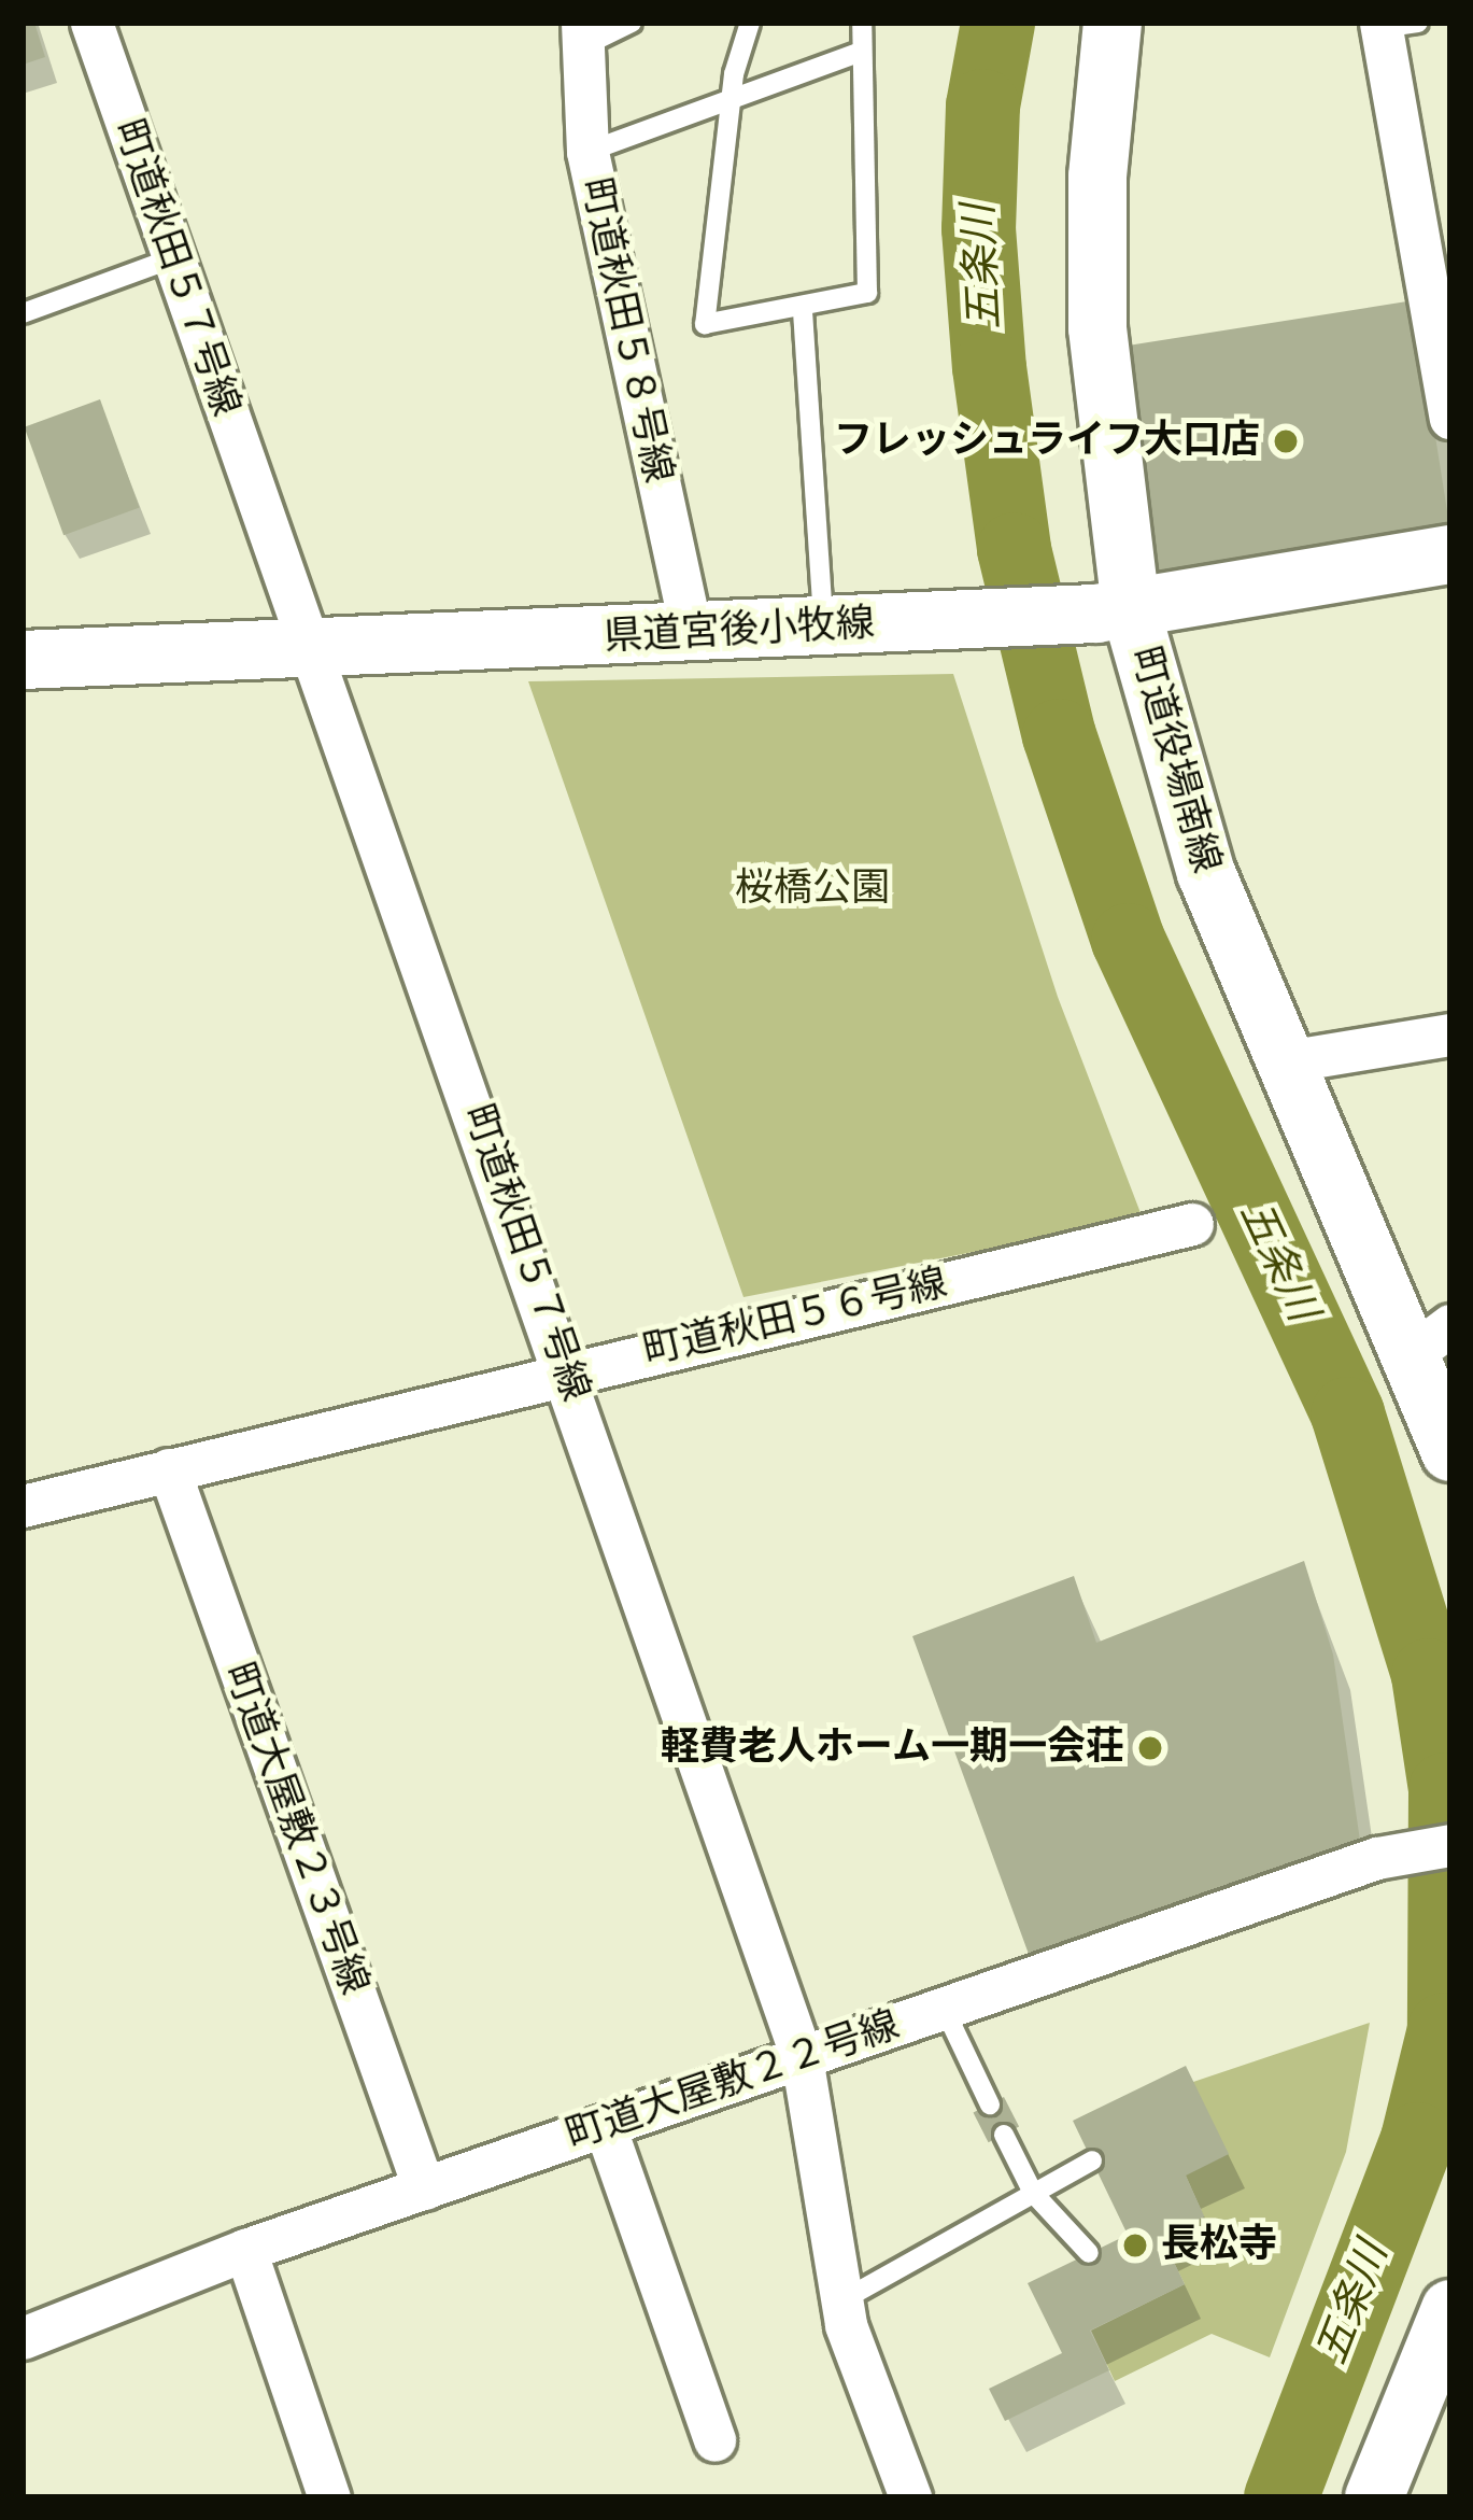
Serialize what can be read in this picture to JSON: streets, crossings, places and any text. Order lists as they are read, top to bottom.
{
  "streets": {
    "street": [
      "町道秋田５７号線",
      "町道秋田５８号線",
      "県道宮後小牧線",
      "町道役場南線",
      "町道秋田５６号線",
      "町道大屋敷２３号線",
      "町道大屋敷２２号線"
    ]
  },
  "crossings": [
    ["町道秋田５７号線", "県道宮後小牧線"],
    ["町道秋田５７号線", "町道秋田５６号線"],
    ["町道秋田５７号線", "町道大屋敷２２号線"],
    ["町道秋田５８号線", "県道宮後小牧線"],
    ["県道宮後小牧線", "町道役場南線"],
    ["町道秋田５６号線", "町道大屋敷２３号線"],
    ["町道大屋敷２３号線", "町道大屋敷２２号線"]
  ],
  "water": ["五条川"],
  "parks": ["桜橋公園"],
  "places": ["フレッシュライフ大口店", "軽費老人ホーム一期一会荘", "長松寺"]
}
